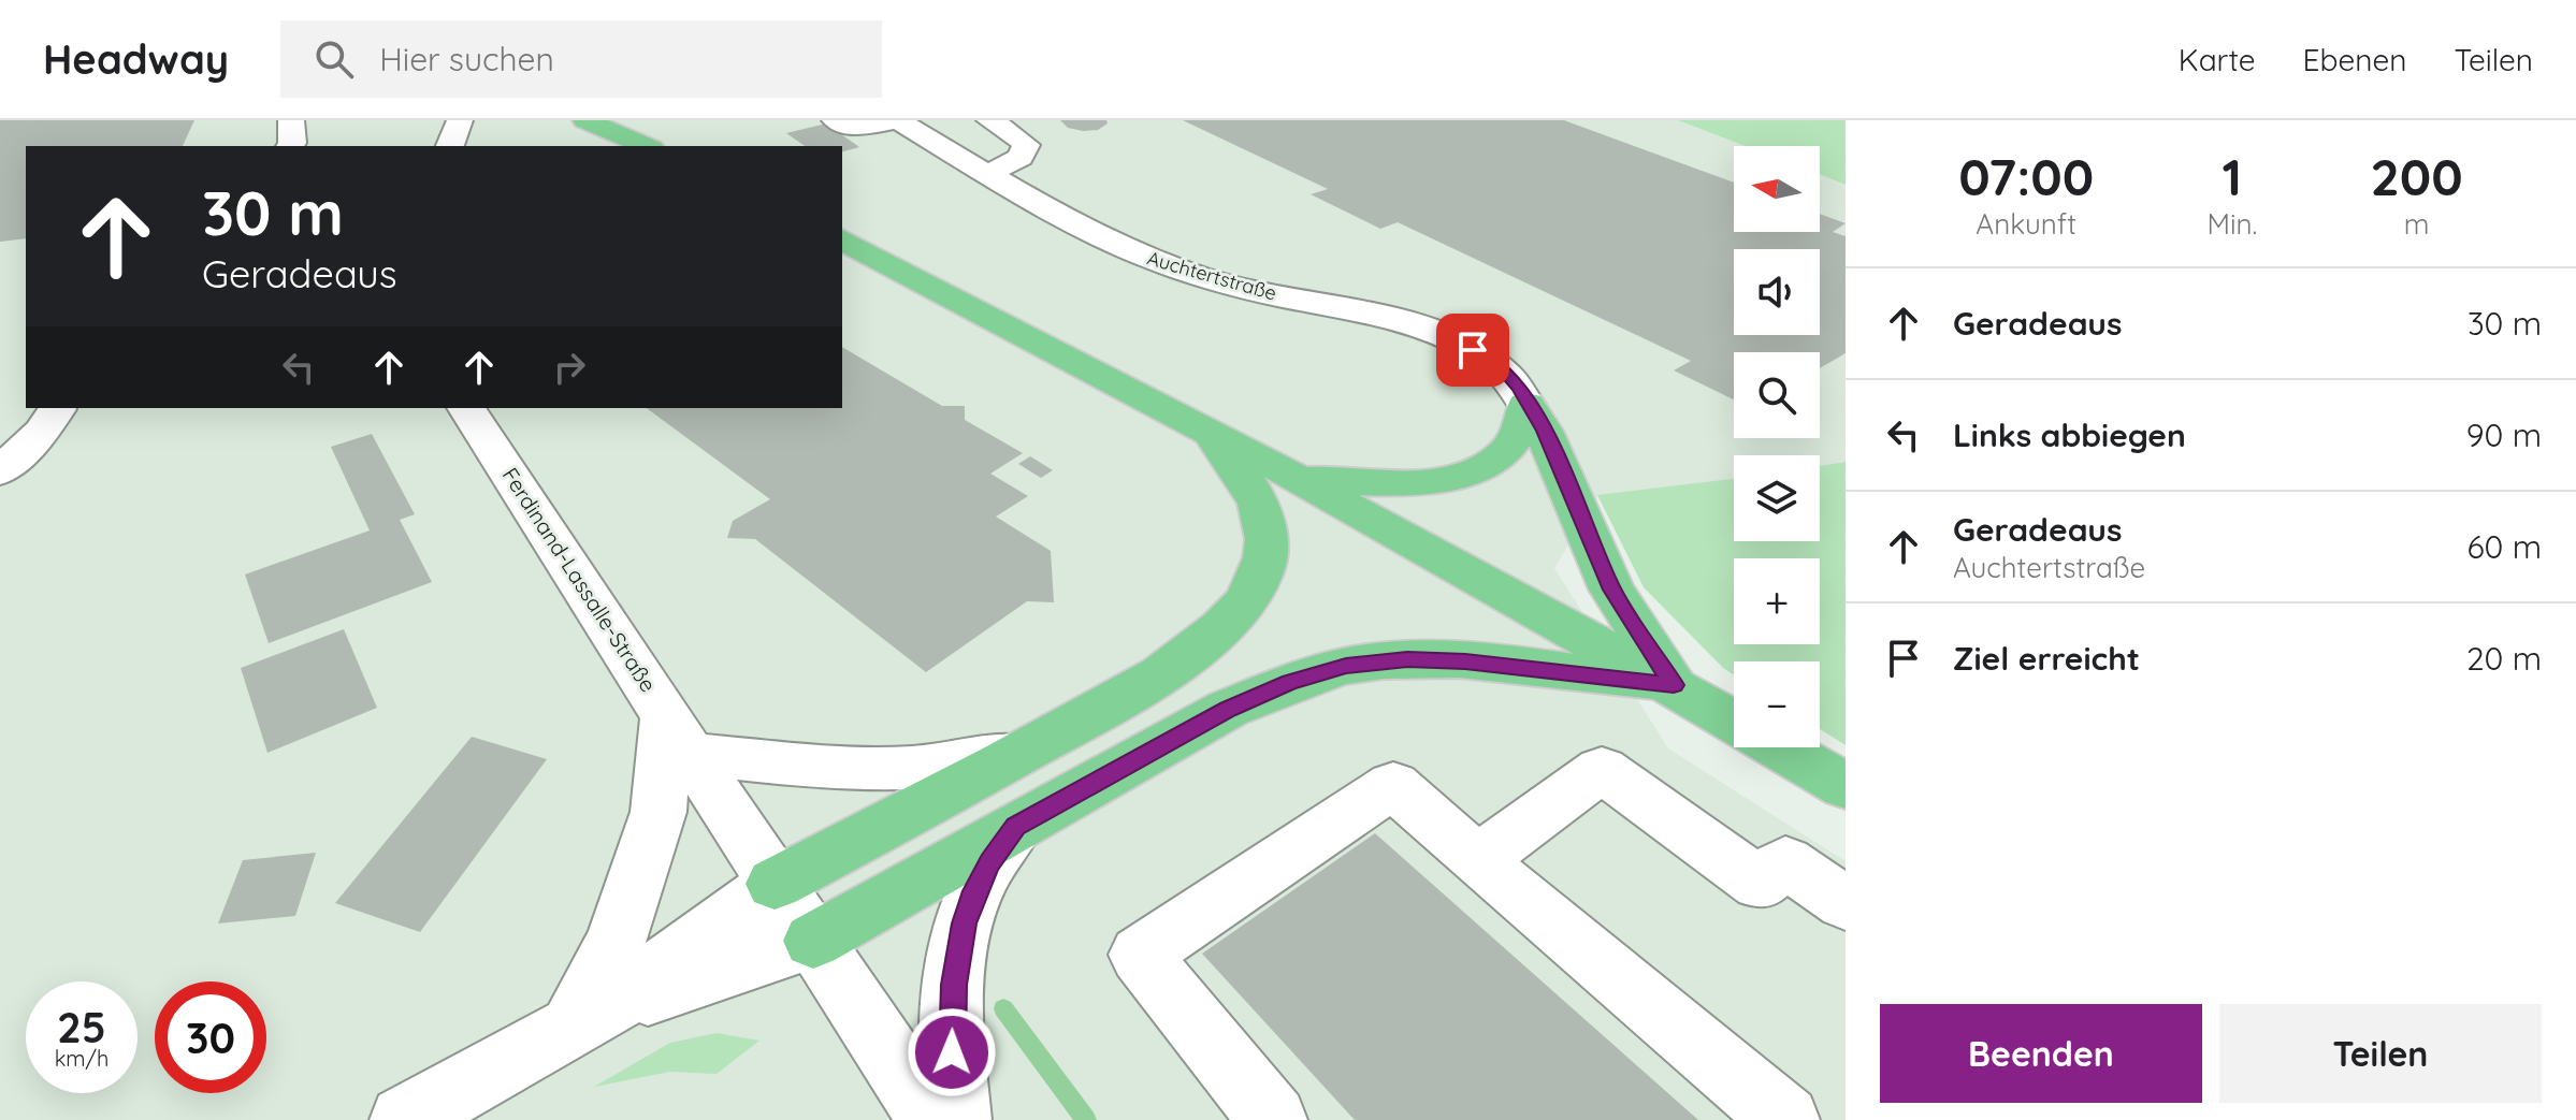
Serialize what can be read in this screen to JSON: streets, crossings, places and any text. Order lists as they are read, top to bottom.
{
  "streets": {
    "street": ["Auchtertstraße", "Ferdinand-Lassalle-Straße"]
  },
  "north": "left",
  "page": {
    "header": "Headway",
    "search": "Hier suchen",
    "nav": ["Karte", "Ebenen", "Teilen"],
    "eta": [
      "07:00",
      "Ankunft",
      "1",
      "Min.",
      "200",
      "m"
    ],
    "map_buttons": ["+", "−"],
    "turn": ["30 m", "Geradeaus"],
    "list": [
      {
        "name": "Geradeaus",
        "value": "30 m"
      },
      {
        "name": "Links abbiegen",
        "value": "90 m"
      },
      {
        "name": "Geradeaus",
        "note": "Auchtertstraße",
        "value": "60 m"
      },
      {
        "name": "Ziel erreicht",
        "value": "20 m"
      }
    ],
    "speed": "25 km/h",
    "limit": "30",
    "buttons": ["Beenden", "Teilen"]
  }
}
